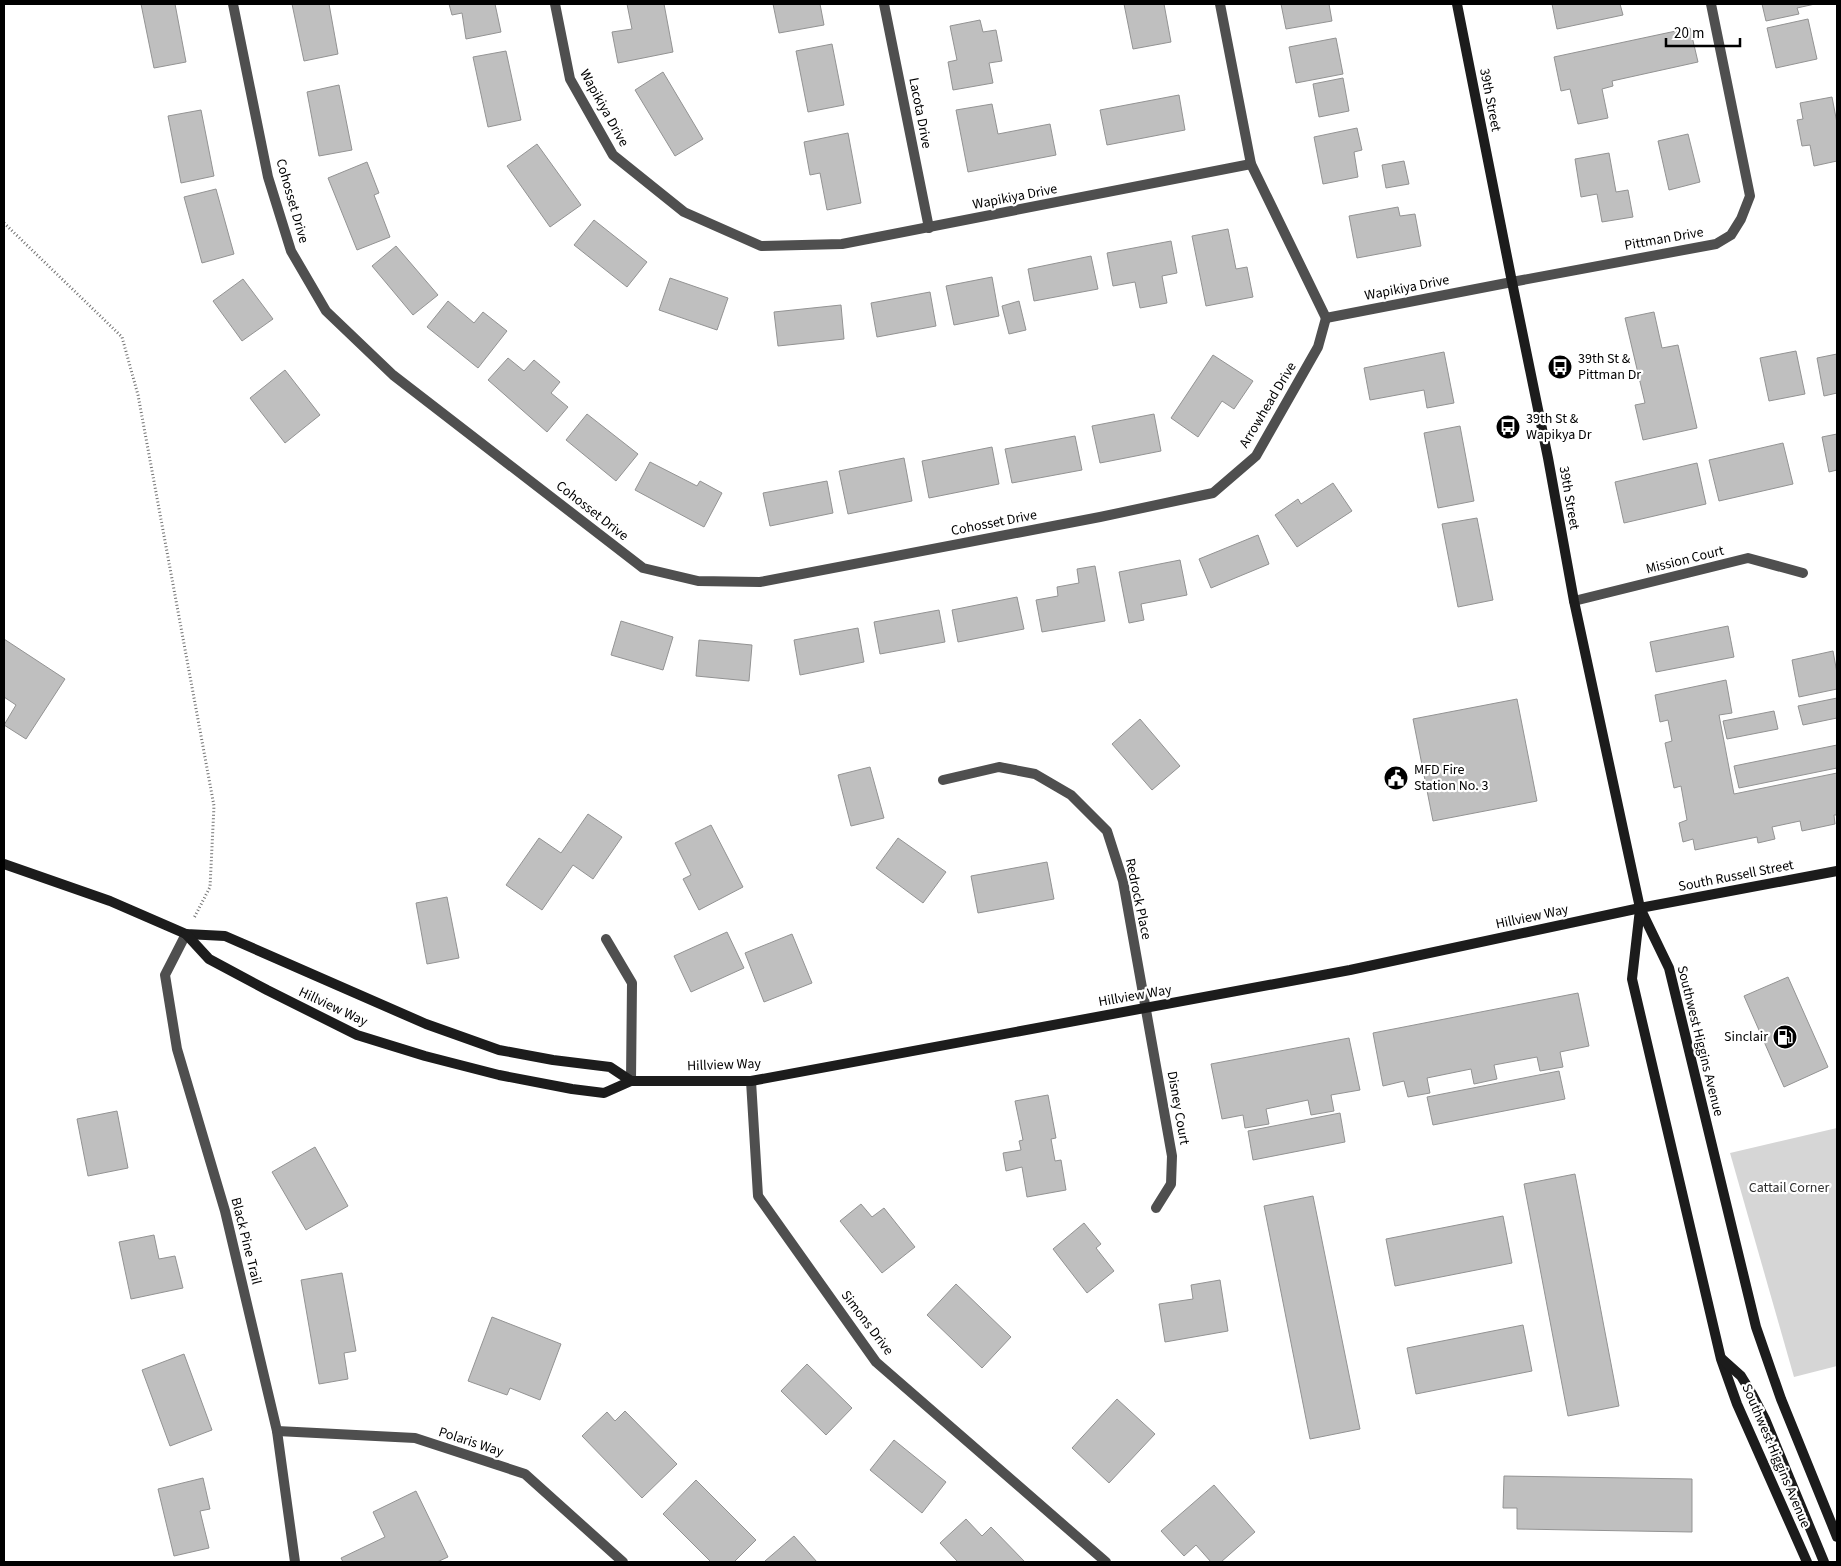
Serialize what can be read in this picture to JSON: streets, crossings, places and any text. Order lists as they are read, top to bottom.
{
  "streets": {
    "main road": [
      "39th Street",
      "South Russell Street",
      "Hillview Way",
      "Southwest Higgins Avenue"
    ],
    "street": [
      "Wapikiya Drive",
      "Lacota Drive",
      "Cohosset Drive",
      "Pittman Drive",
      "Arrowhead Drive",
      "Mission Court",
      "Redrock Place",
      "Disney Court",
      "Black Pine Trail",
      "Simons Drive",
      "Polaris Way"
    ]
  },
  "crossings": [
    ["39th Street", "Wapikiya Drive"],
    ["39th Street", "Pittman Drive"],
    ["39th Street", "Mission Court"],
    ["39th Street", "South Russell Street"],
    ["39th Street", "Hillview Way"],
    ["39th Street", "Southwest Higgins Avenue"],
    ["Wapikiya Drive", "Lacota Drive"],
    ["Wapikiya Drive", "Pittman Drive"],
    ["Wapikiya Drive", "Arrowhead Drive"],
    ["Cohosset Drive", "Arrowhead Drive"],
    ["South Russell Street", "Hillview Way"],
    ["South Russell Street", "Southwest Higgins Avenue"],
    ["Redrock Place", "Hillview Way"],
    ["Redrock Place", "Disney Court"],
    ["Hillview Way", "Southwest Higgins Avenue"],
    ["Hillview Way", "Disney Court"],
    ["Hillview Way", "Black Pine Trail"],
    ["Hillview Way", "Simons Drive"],
    ["Black Pine Trail", "Polaris Way"]
  ],
  "parks": ["Cattail Corner"],
  "places": {
    "bus stop": ["39th St & Pittman Dr", "39th St & Wapikya Dr"],
    "public building": ["MFD Fire Station No. 3"],
    "fuel station": ["Sinclair"]
  },
  "scale_bar": "20 m"
}
